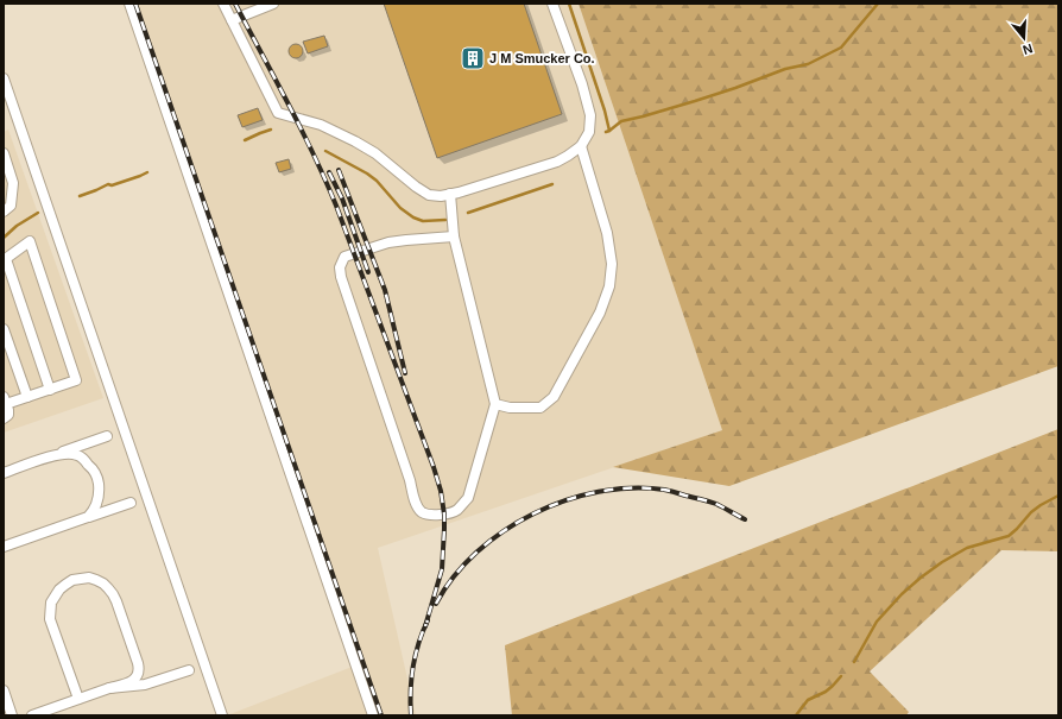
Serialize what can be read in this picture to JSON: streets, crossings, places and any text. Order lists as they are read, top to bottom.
{
  "places": {
    "building": ["J M Smucker Co."]
  },
  "north": "bottom"
}
